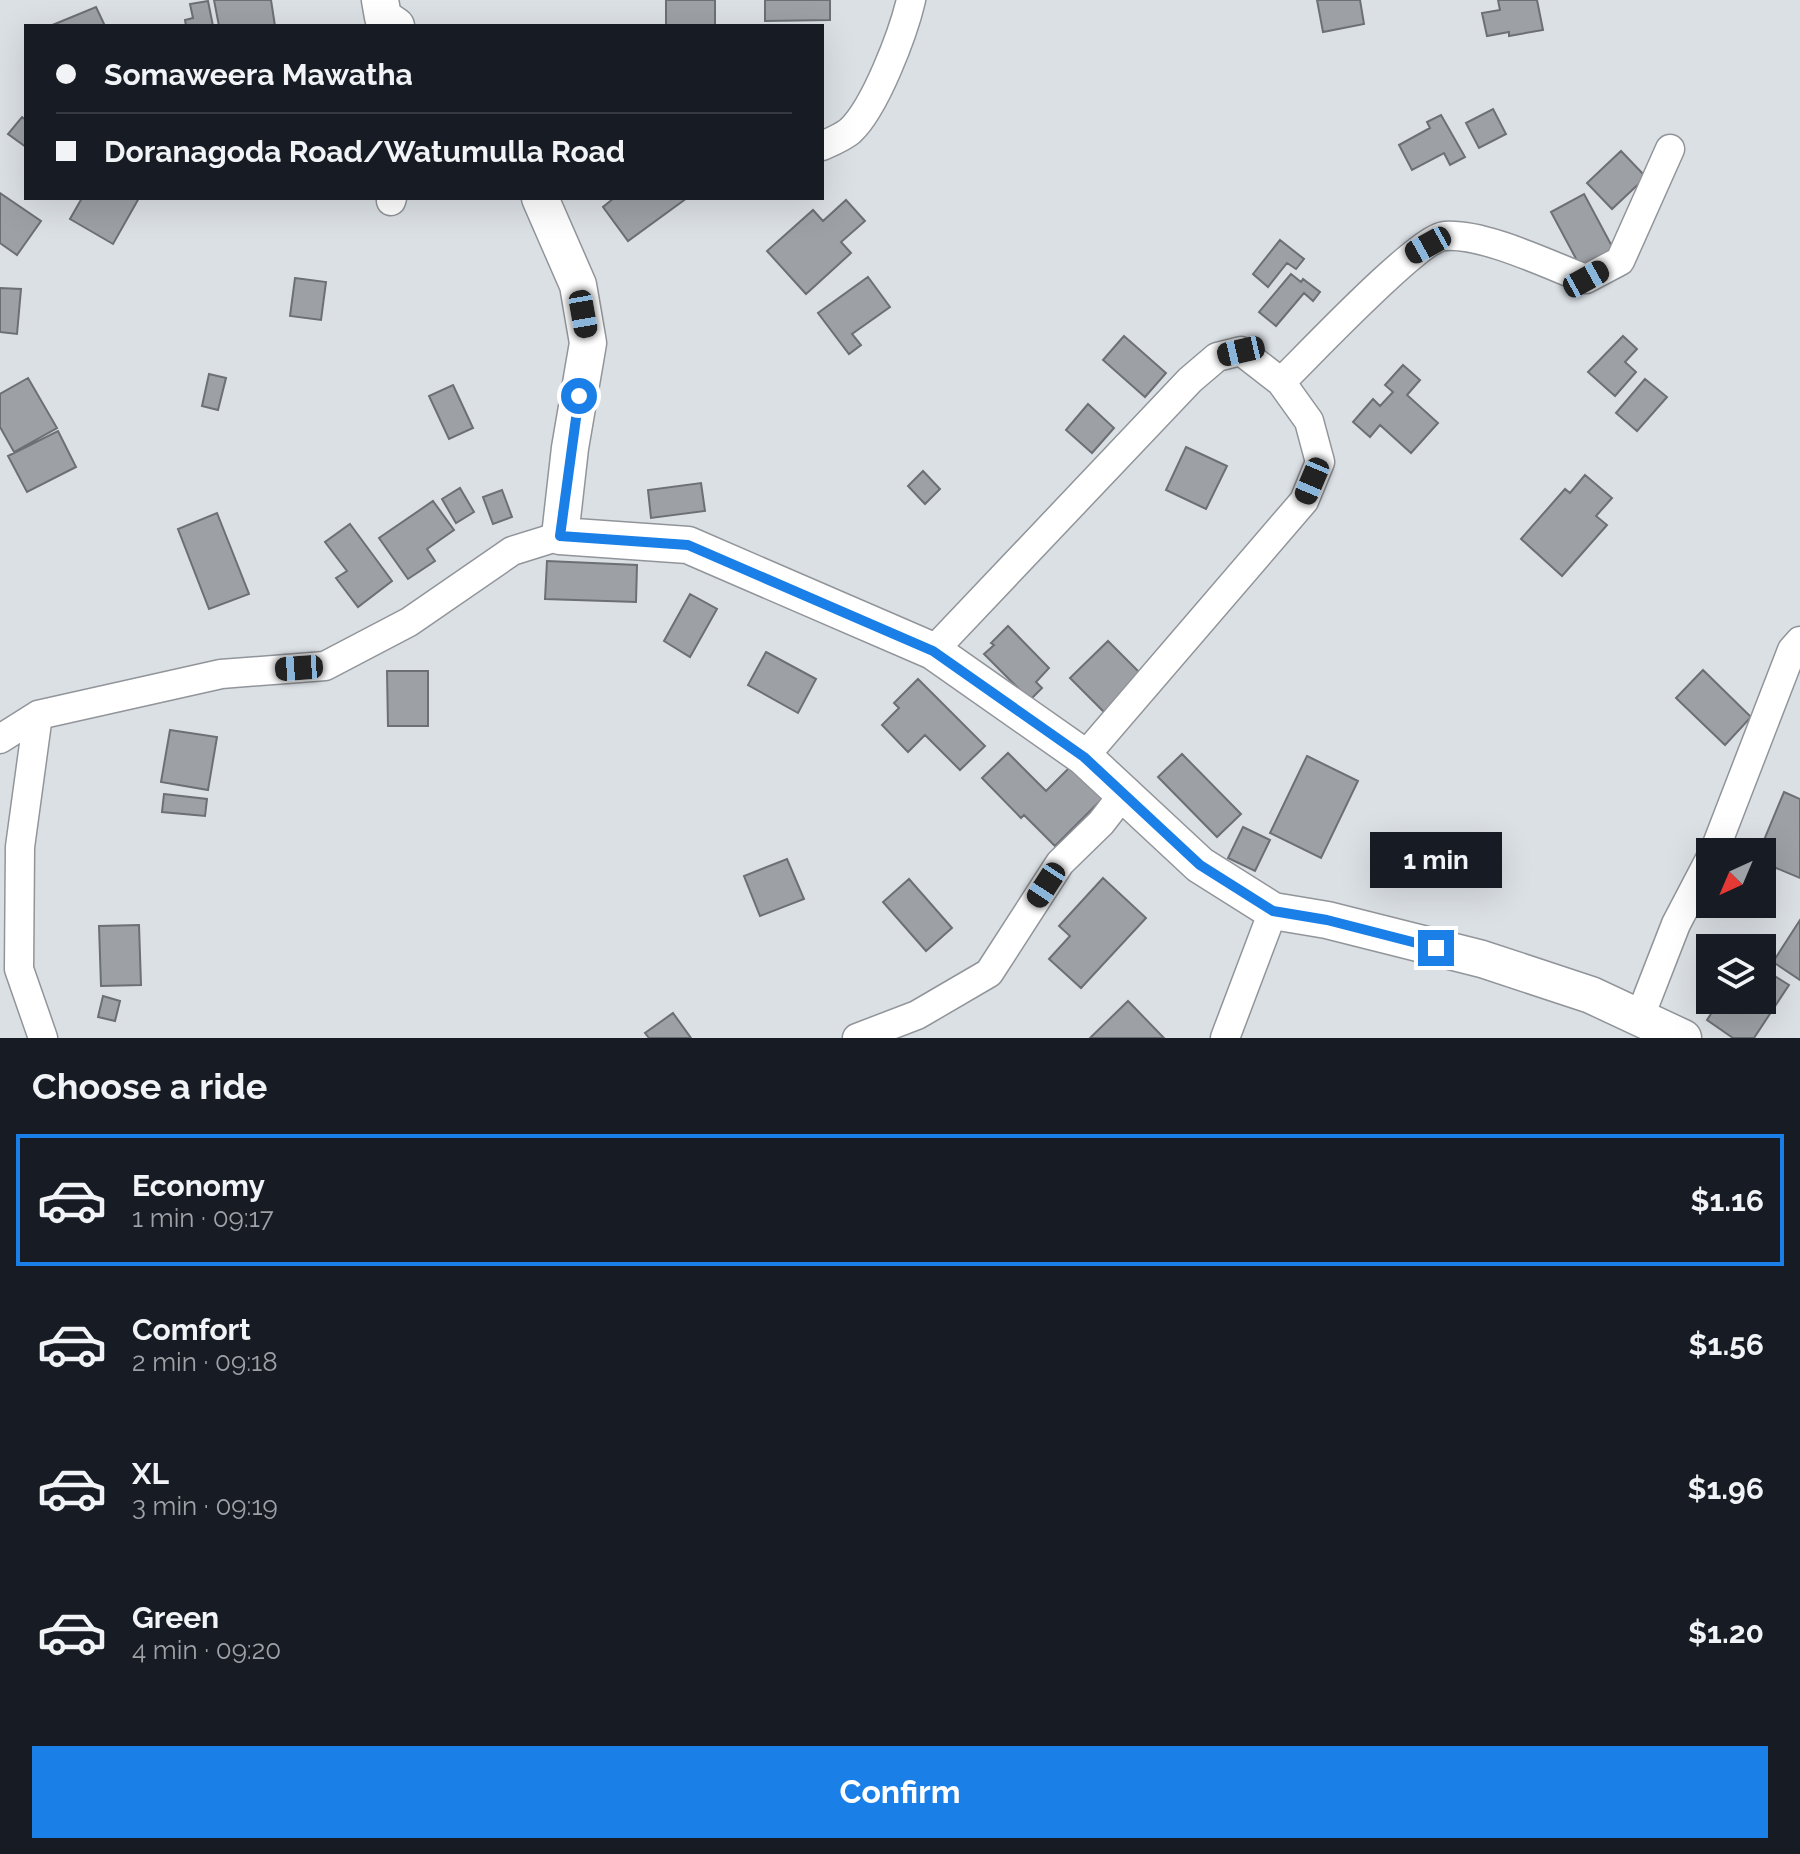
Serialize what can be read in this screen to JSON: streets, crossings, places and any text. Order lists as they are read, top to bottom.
{
  "north": "bottom left",
  "page": {
    "banner": ["Somaweera Mawatha", "Doranagoda Road/Watumulla Road"],
    "bubble": "1 min",
    "heading": "Choose a ride",
    "list": [
      {
        "name": "Economy",
        "note": "1 min · 09:17",
        "value": "$1.16"
      },
      {
        "name": "Comfort",
        "note": "2 min · 09:18",
        "value": "$1.56"
      },
      {
        "name": "XL",
        "note": "3 min · 09:19",
        "value": "$1.96"
      },
      {
        "name": "Green",
        "note": "4 min · 09:20",
        "value": "$1.20"
      }
    ],
    "buttons": "Confirm"
  }
}
